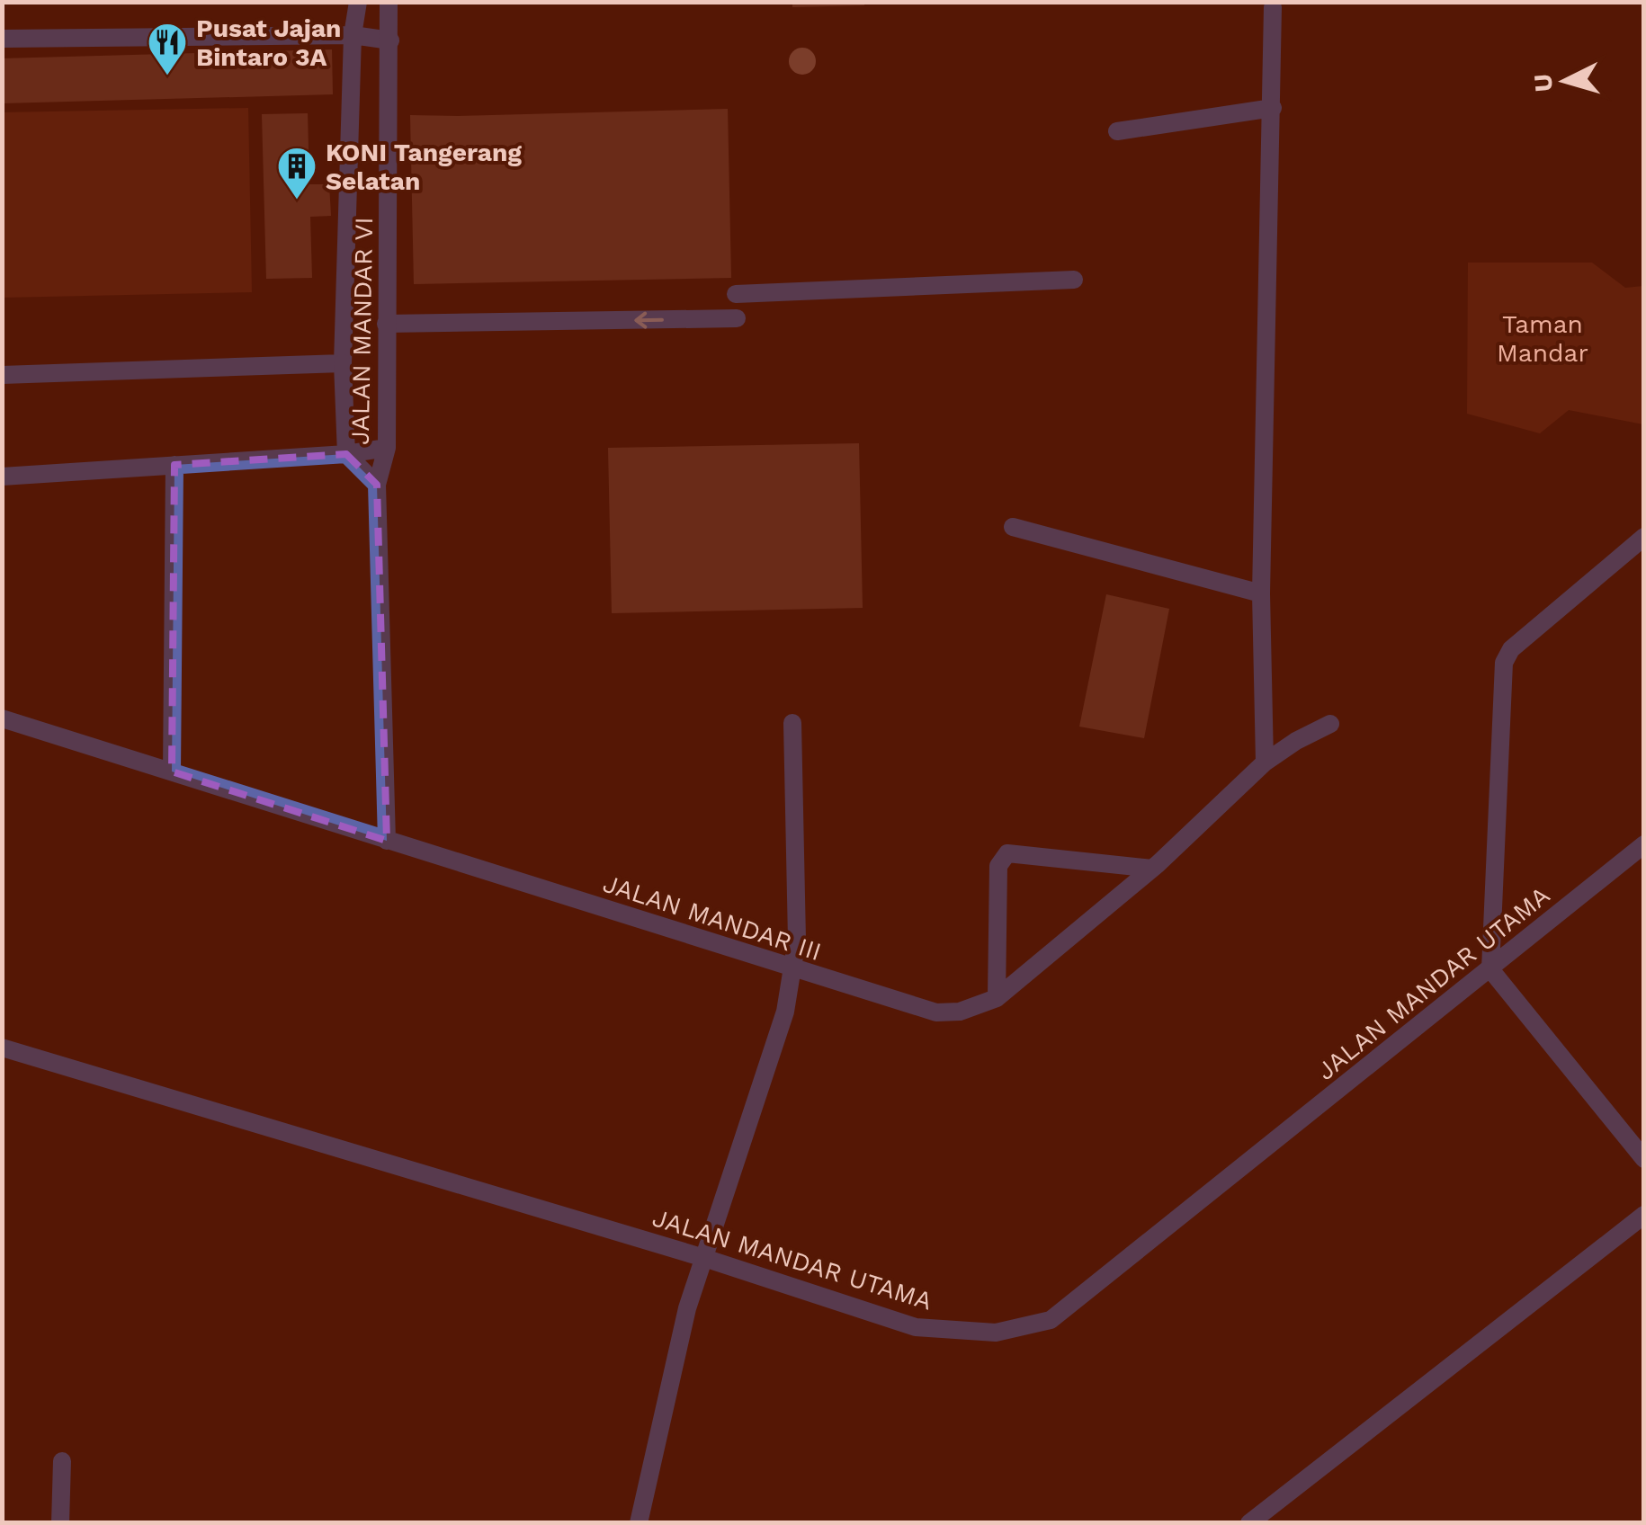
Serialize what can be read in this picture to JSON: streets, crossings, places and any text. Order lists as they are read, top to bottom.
{
  "streets": {
    "street": ["JALAN MANDAR VI", "JALAN MANDAR III", "JALAN MANDAR UTAMA"]
  },
  "crossings": [
    ["JALAN MANDAR VI", "JALAN MANDAR III"]
  ],
  "parks": ["Taman Mandar"],
  "places": {
    "restaurant": ["Pusat Jajan Bintaro 3A"],
    "building": ["KONI Tangerang Selatan"]
  },
  "north": "left"
}
